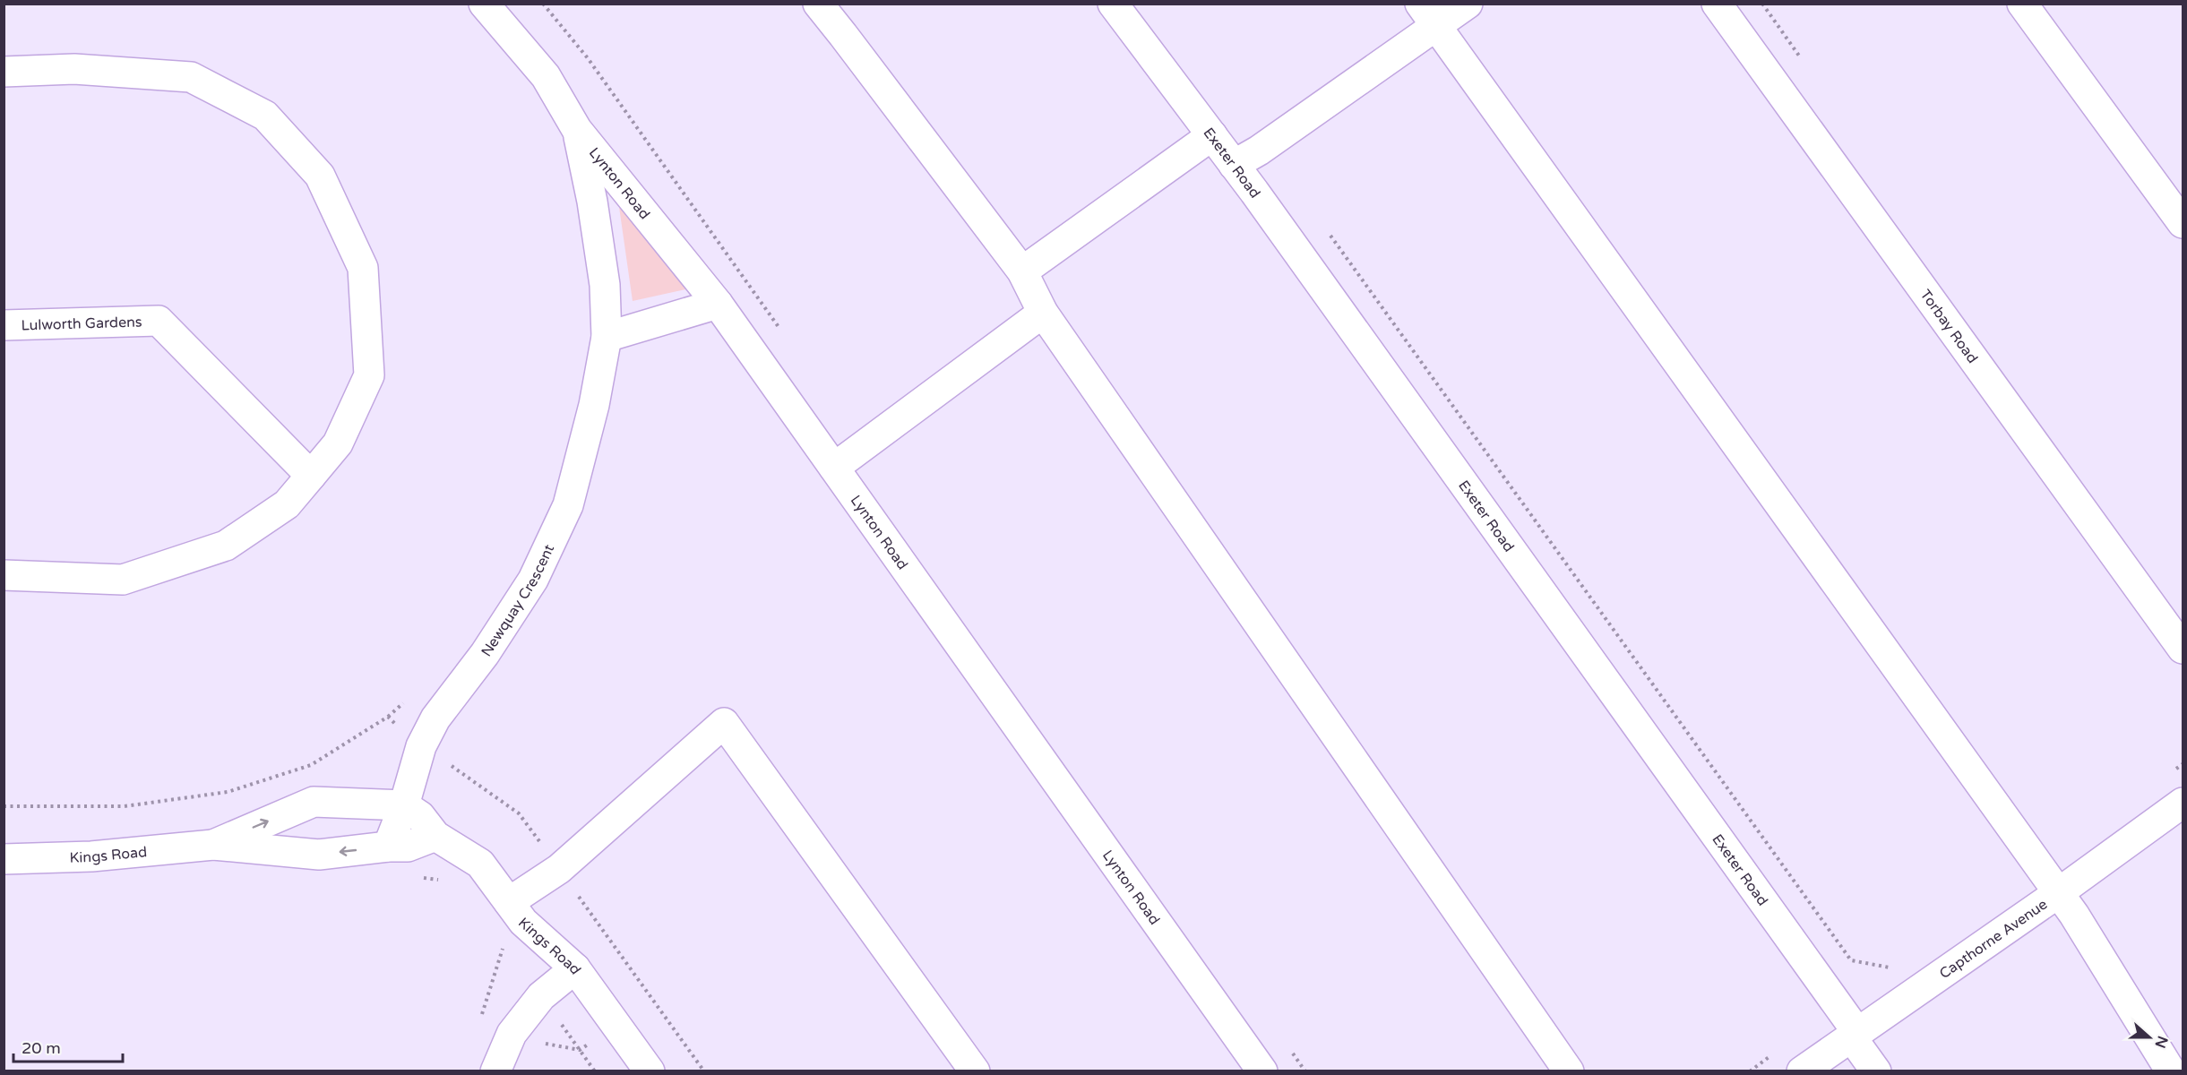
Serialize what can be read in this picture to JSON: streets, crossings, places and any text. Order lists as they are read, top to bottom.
{
  "streets": {
    "street": [
      "Exeter Road",
      "Lynton Road",
      "Lulworth Gardens",
      "Torbay Road",
      "Newquay Crescent",
      "Kings Road",
      "Capthorne Avenue"
    ]
  },
  "crossings": [
    ["Exeter Road", "Capthorne Avenue"],
    ["Lynton Road", "Newquay Crescent"],
    ["Newquay Crescent", "Kings Road"]
  ],
  "scale_bar": "20 m",
  "north": "right"
}
